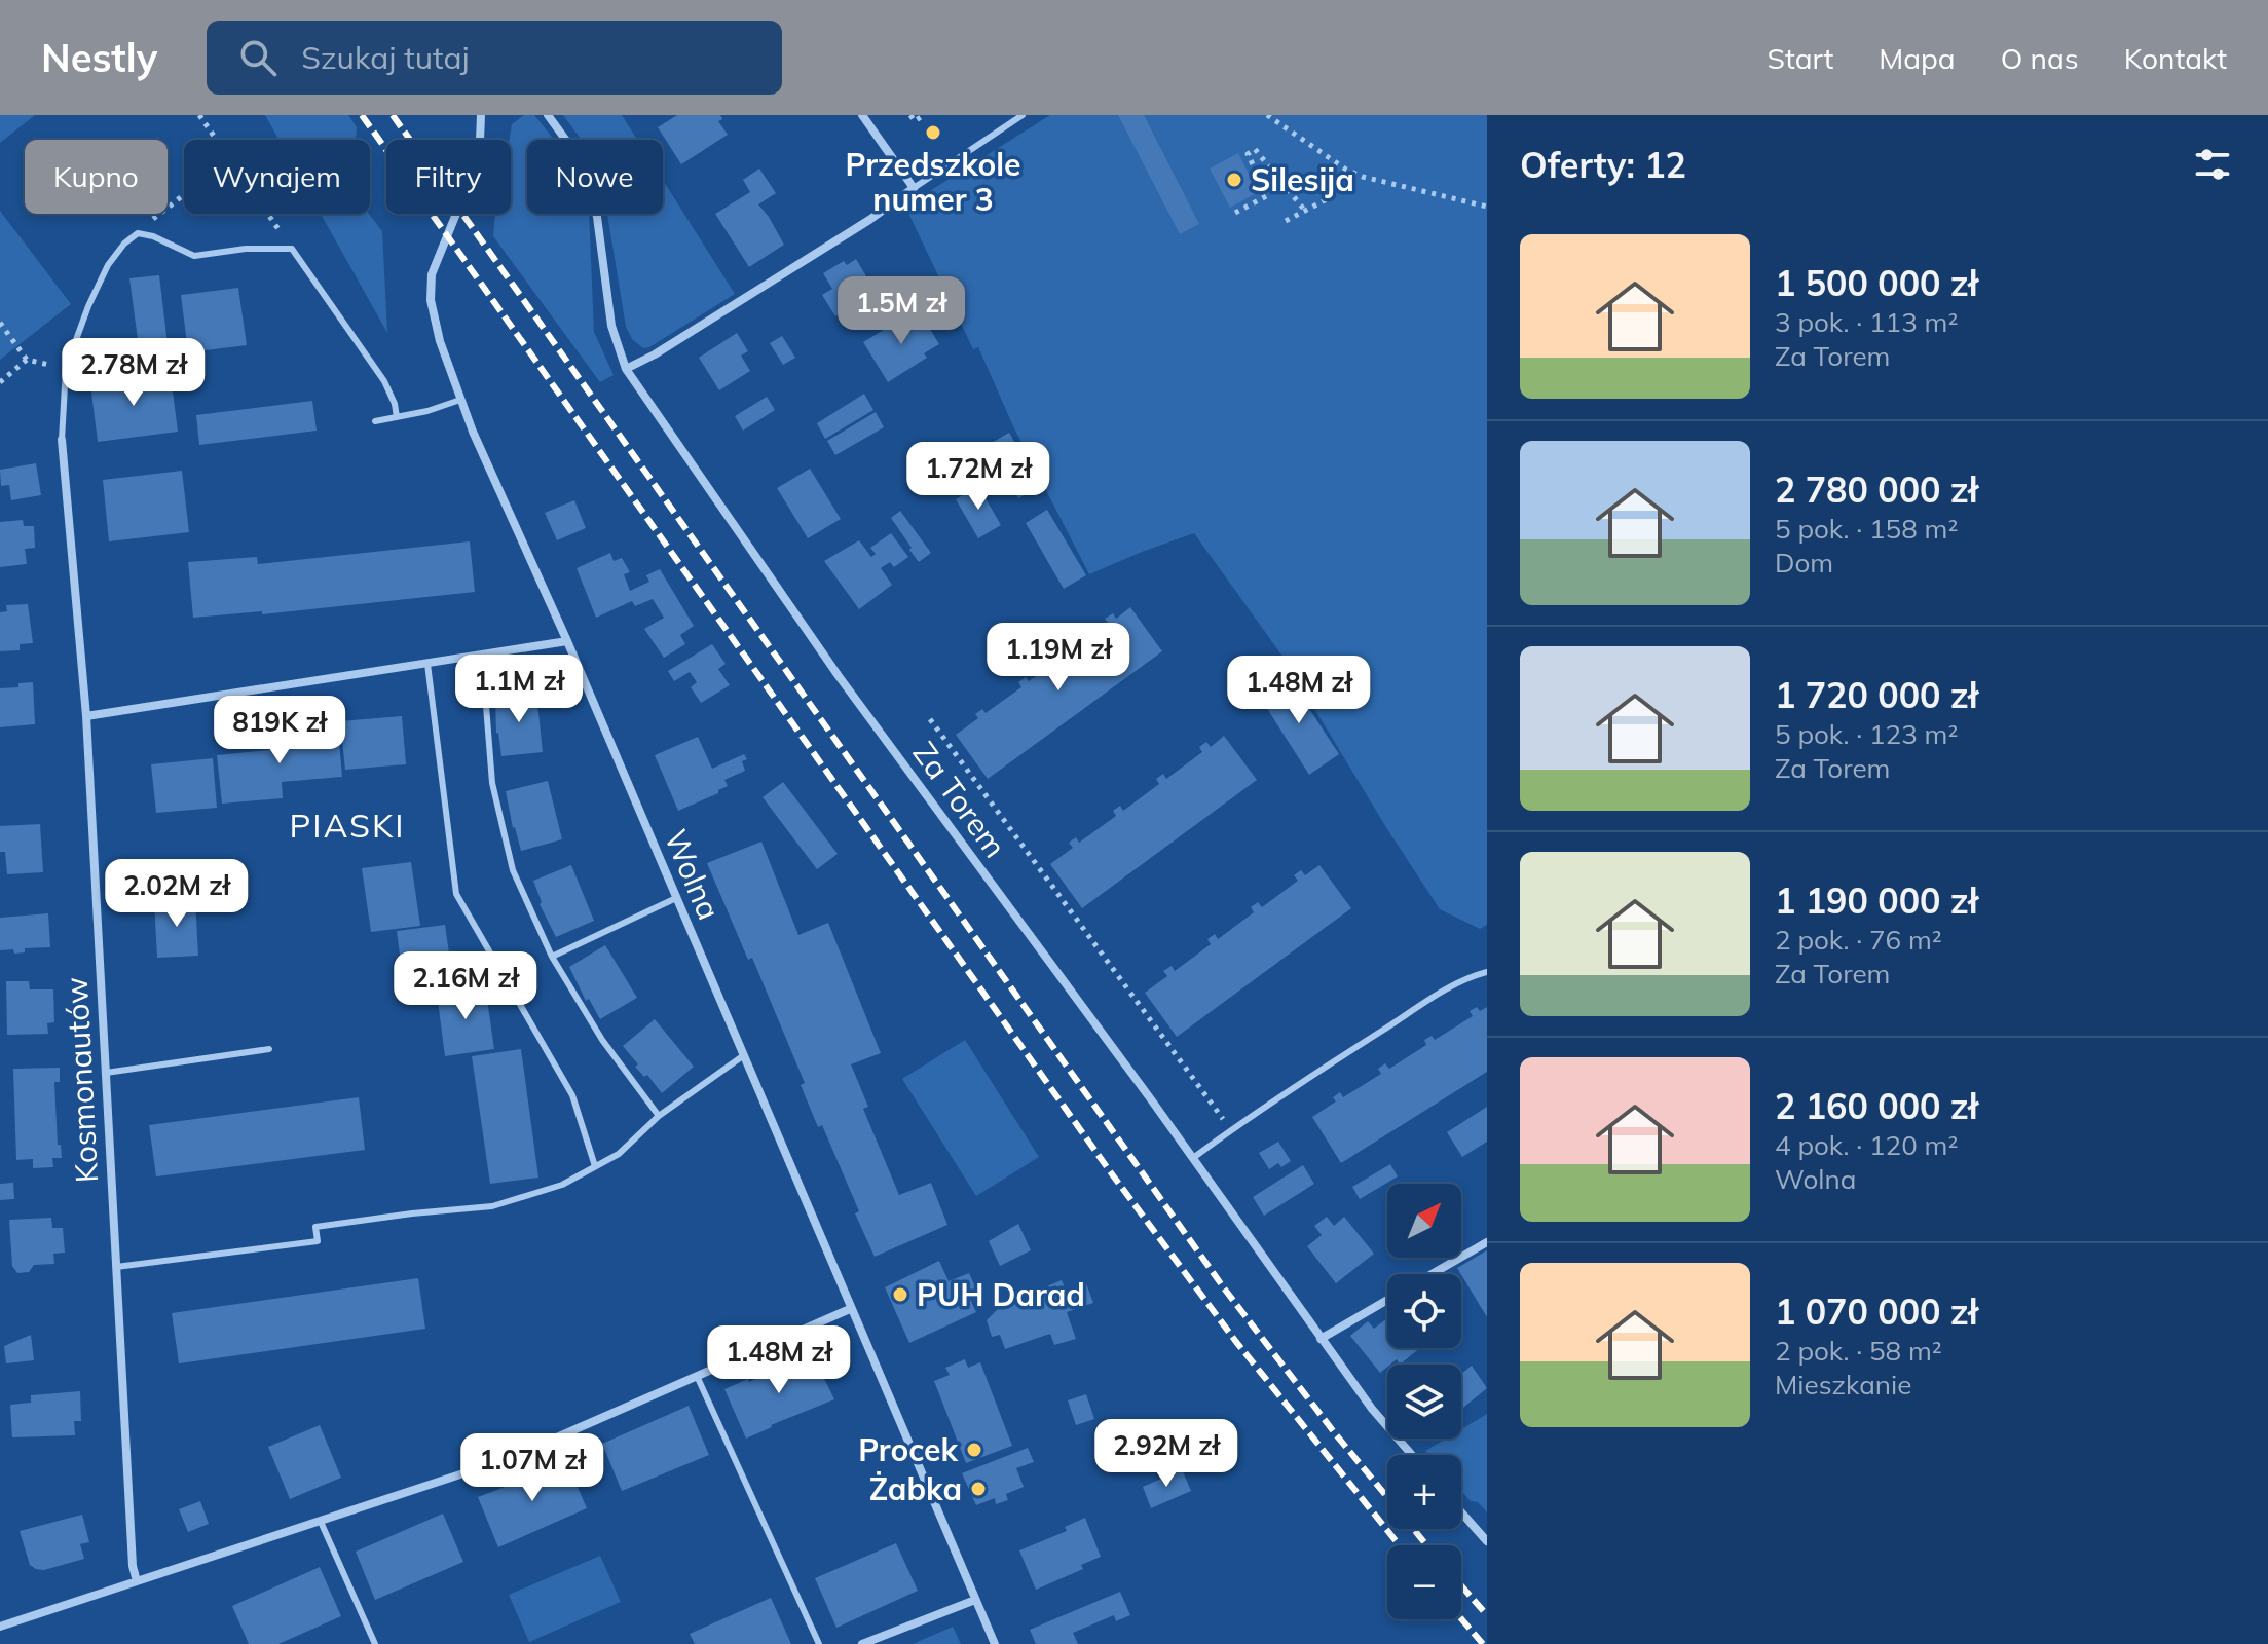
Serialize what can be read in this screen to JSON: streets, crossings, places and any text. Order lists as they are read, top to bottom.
{
  "streets": {
    "street": ["Za Torem", "Wolna", "Kosmonautów"]
  },
  "districts": ["PIASKI"],
  "places": [
    "Przedszkole numer 3",
    "Silesija",
    "PUH Darad",
    "Procek",
    "Żabka"
  ],
  "north": "top right",
  "page": {
    "header": "Nestly",
    "search": "Szukaj tutaj",
    "nav": [
      "Start",
      "Mapa",
      "O nas",
      "Kontakt"
    ],
    "heading": "Oferty: 12",
    "chip": [
      "Kupno",
      "Wynajem",
      "Filtry",
      "Nowe"
    ],
    "list": [
      {
        "name": "1 500 000 zł",
        "note": "3 pok. · 113 m² · Za Torem"
      },
      {
        "name": "2 780 000 zł",
        "note": "5 pok. · 158 m² · Dom"
      },
      {
        "name": "1 720 000 zł",
        "note": "5 pok. · 123 m² · Za Torem"
      },
      {
        "name": "1 190 000 zł",
        "note": "2 pok. · 76 m² · Za Torem"
      },
      {
        "name": "2 160 000 zł",
        "note": "4 pok. · 120 m² · Wolna"
      },
      {
        "name": "1 070 000 zł",
        "note": "2 pok. · 58 m² · Mieszkanie"
      }
    ],
    "price": [
      "1.5M zł",
      "2.78M zł",
      "1.72M zł",
      "1.19M zł",
      "1.1M zł",
      "1.48M zł",
      "819K zł",
      "2.02M zł",
      "2.16M zł",
      "1.48M zł",
      "2.92M zł",
      "1.07M zł"
    ],
    "map_buttons": ["+", "−"]
  }
}
